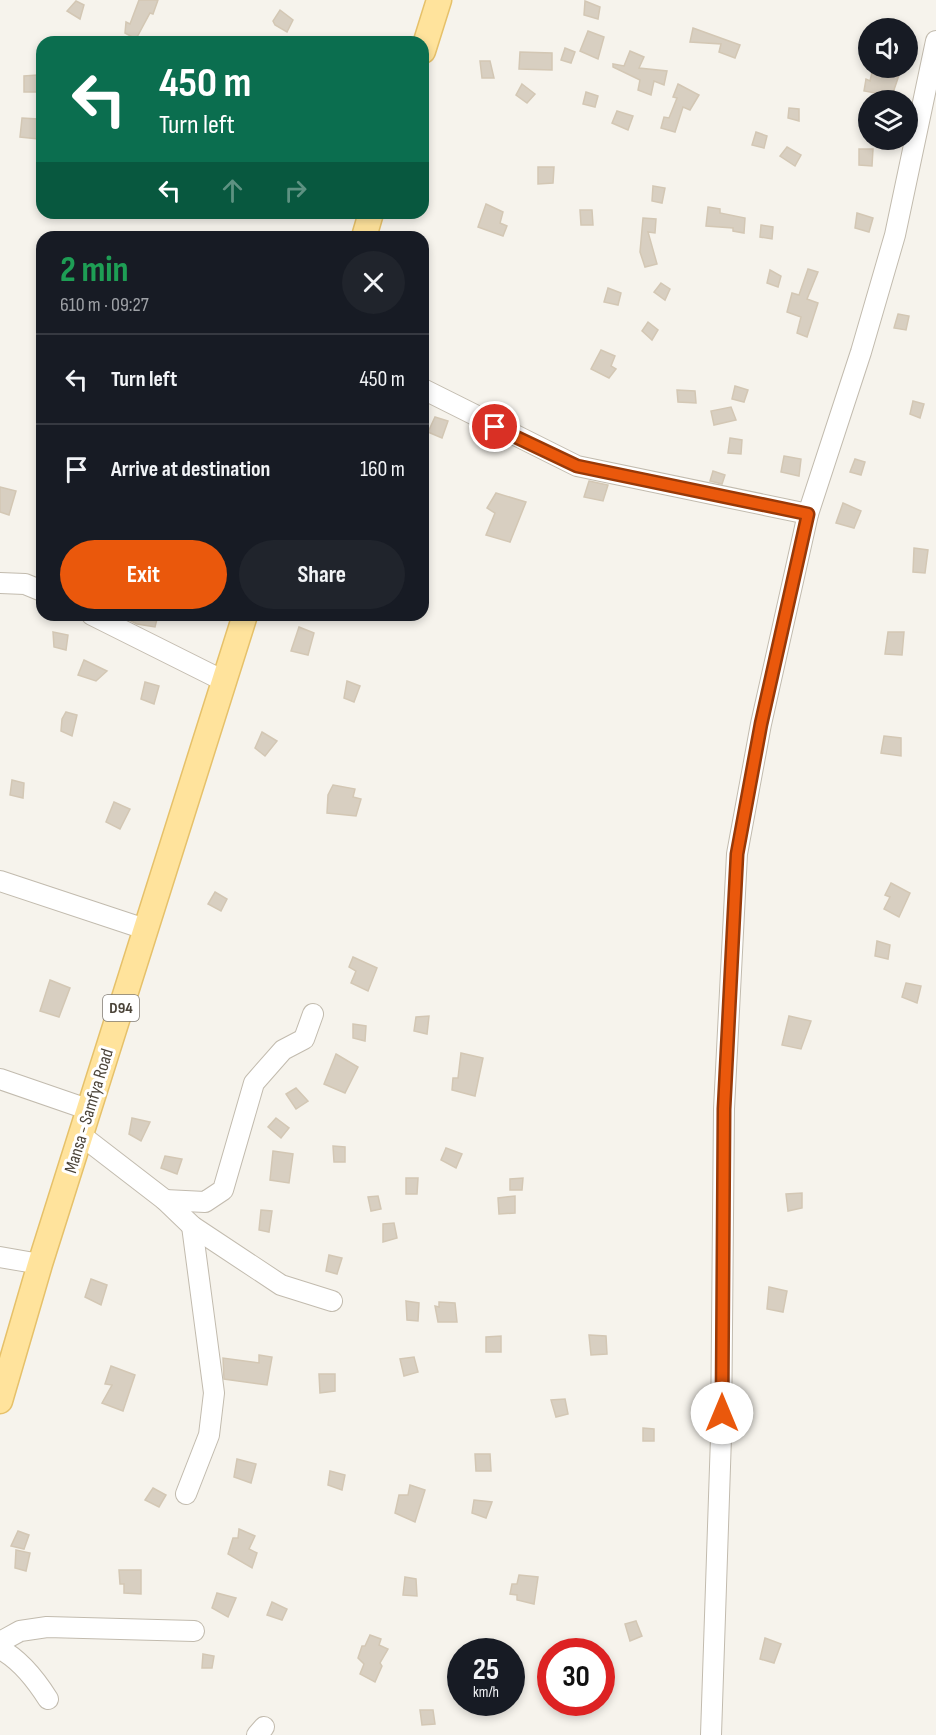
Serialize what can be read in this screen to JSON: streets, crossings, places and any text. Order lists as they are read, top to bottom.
{
  "streets": {
    "main road": ["D94", "Mansa - Samfya Road"]
  },
  "page": {
    "turn": ["450 m", "Turn left"],
    "heading": ["2 min", "610 m · 09:27"],
    "list": [
      {
        "name": "Turn left",
        "value": "450 m"
      },
      {
        "name": "Arrive at destination",
        "value": "160 m"
      }
    ],
    "buttons": ["Exit", "Share"],
    "speed": "25 km/h",
    "limit": "30"
  }
}
